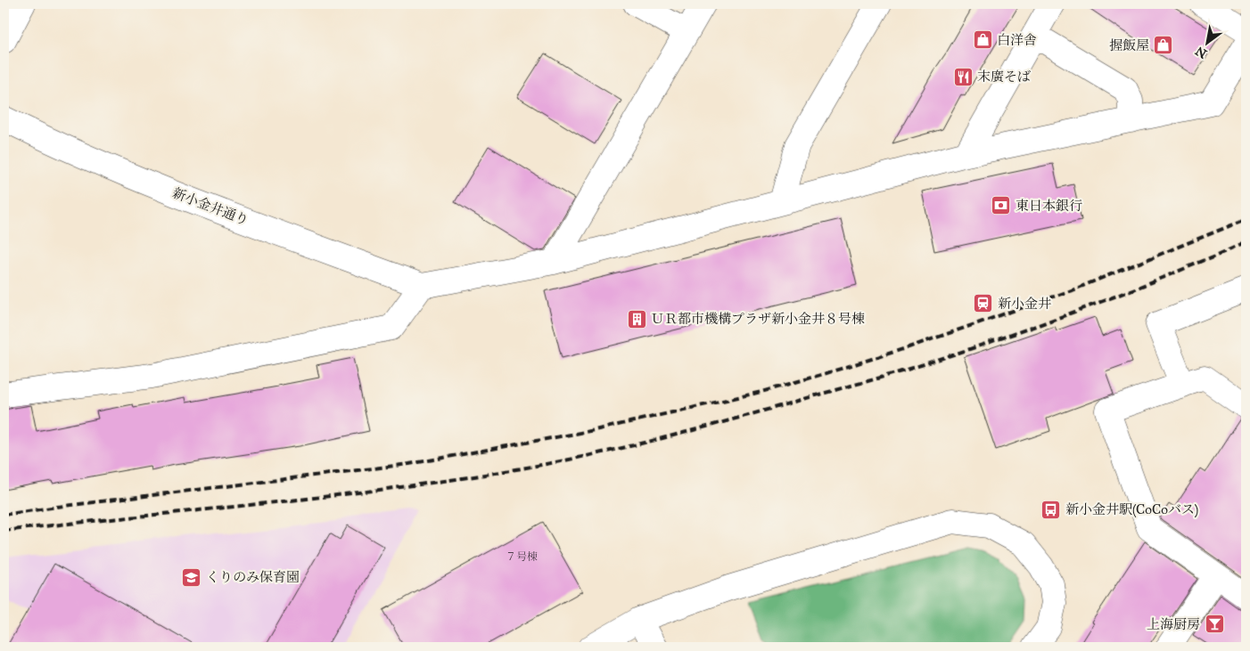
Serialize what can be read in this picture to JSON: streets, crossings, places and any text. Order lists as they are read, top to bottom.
{
  "streets": {
    "street": ["新小金井通り"]
  },
  "places": {
    "shop": ["白洋舎", "握飯屋"],
    "restaurant": ["末廣そば"],
    "bank": ["東日本銀行"],
    "station": ["新小金井"],
    "building": ["ＵＲ都市機構プラザ新小金井８号棟"],
    "bus stop": ["新小金井駅(CoCoバス)"],
    "school or university": ["くりのみ保育園"],
    "bar": ["上海厨房"]
  },
  "house_numbers": ["７号棟"],
  "north": "bottom left"
}
